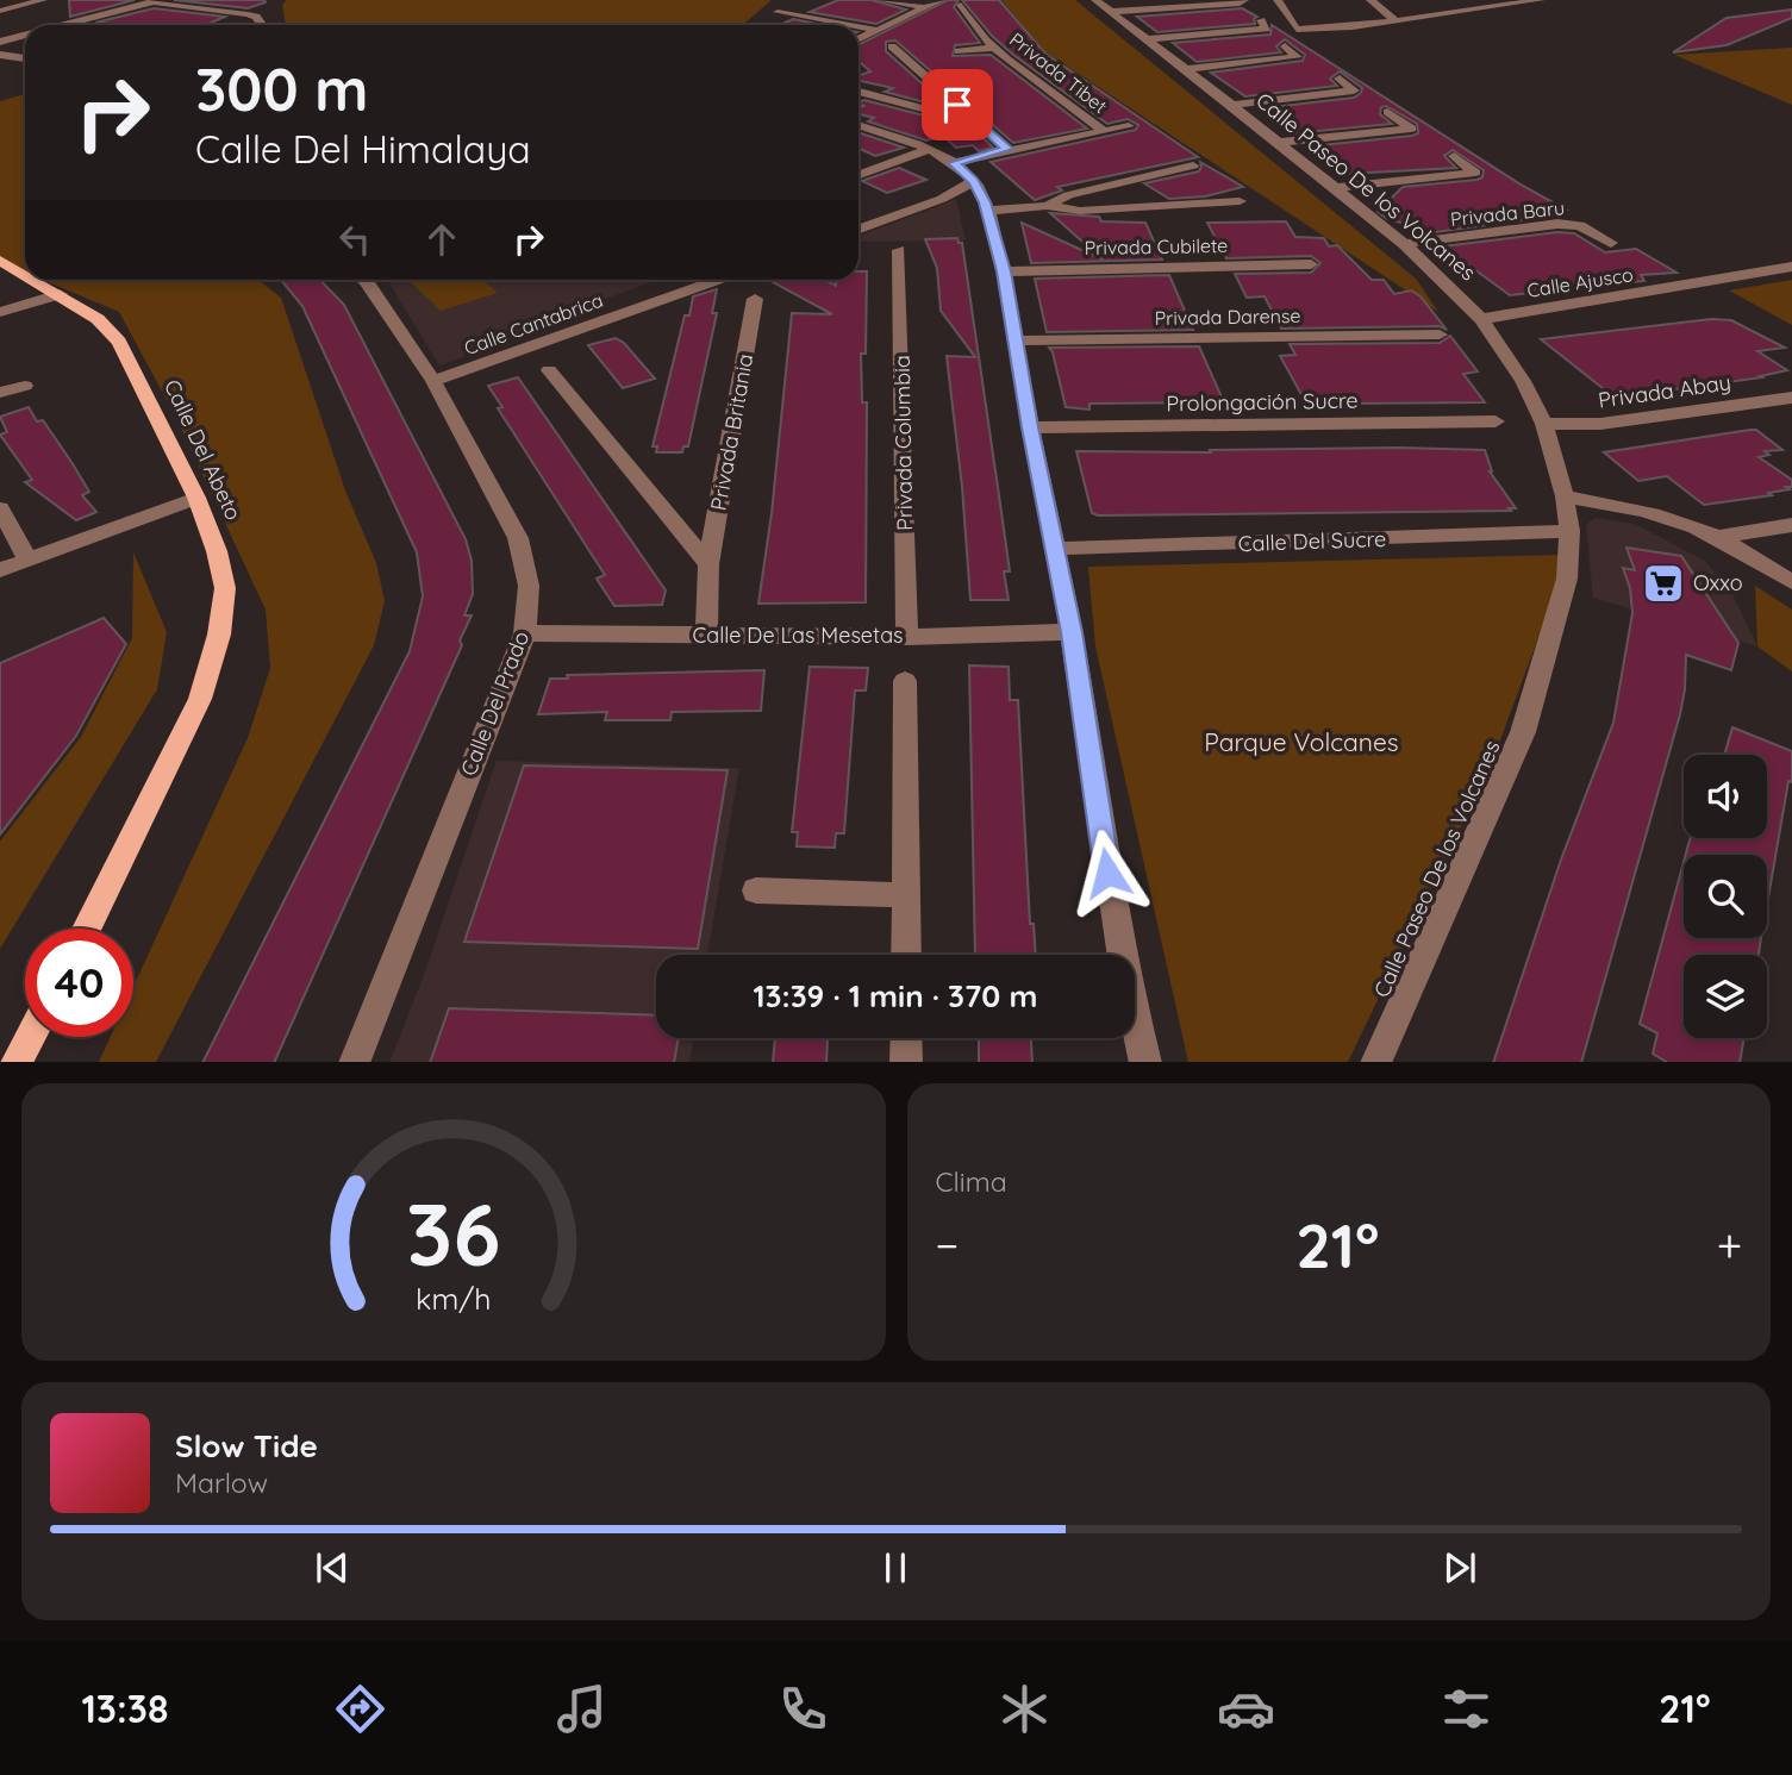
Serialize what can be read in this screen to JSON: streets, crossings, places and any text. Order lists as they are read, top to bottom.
{
  "streets": {
    "main road": ["Calle Del Abeto"],
    "street": [
      "Privada Tibet",
      "Calle Paseo De los Volcanes",
      "Privada Baru",
      "Privada Cubilete",
      "Calle Ajusco",
      "Privada Darense",
      "Calle Cantabrica",
      "Privada Abay",
      "Prolongación Sucre",
      "Privada Britania",
      "Privada Columbia",
      "Calle Del Sucre",
      "Calle De Las Mesetas",
      "Calle Del Prado"
    ]
  },
  "crossings": [
    ["Calle Paseo De los Volcanes", "Privada Baru"],
    ["Calle Paseo De los Volcanes", "Calle Ajusco"],
    ["Calle Paseo De los Volcanes", "Privada Abay"],
    ["Calle Paseo De los Volcanes", "Calle Del Sucre"],
    ["Calle Cantabrica", "Calle Del Prado"],
    ["Privada Britania", "Calle De Las Mesetas"],
    ["Privada Columbia", "Calle De Las Mesetas"],
    ["Calle De Las Mesetas", "Calle Del Prado"]
  ],
  "parks": ["Parque Volcanes"],
  "places": {
    "supermarket": ["Oxxo"]
  },
  "page": {
    "turn": ["300 m", "Calle Del Himalaya"],
    "limit": "40",
    "trip": "13:39 · 1 min · 370 m",
    "tile": "Clima",
    "heat": ["−", "21°", "+"],
    "song": ["Slow Tide", "Marlow"],
    "tabs": ["13:38", "21°"],
    "gauge": ["36", "km/h"]
  }
}
